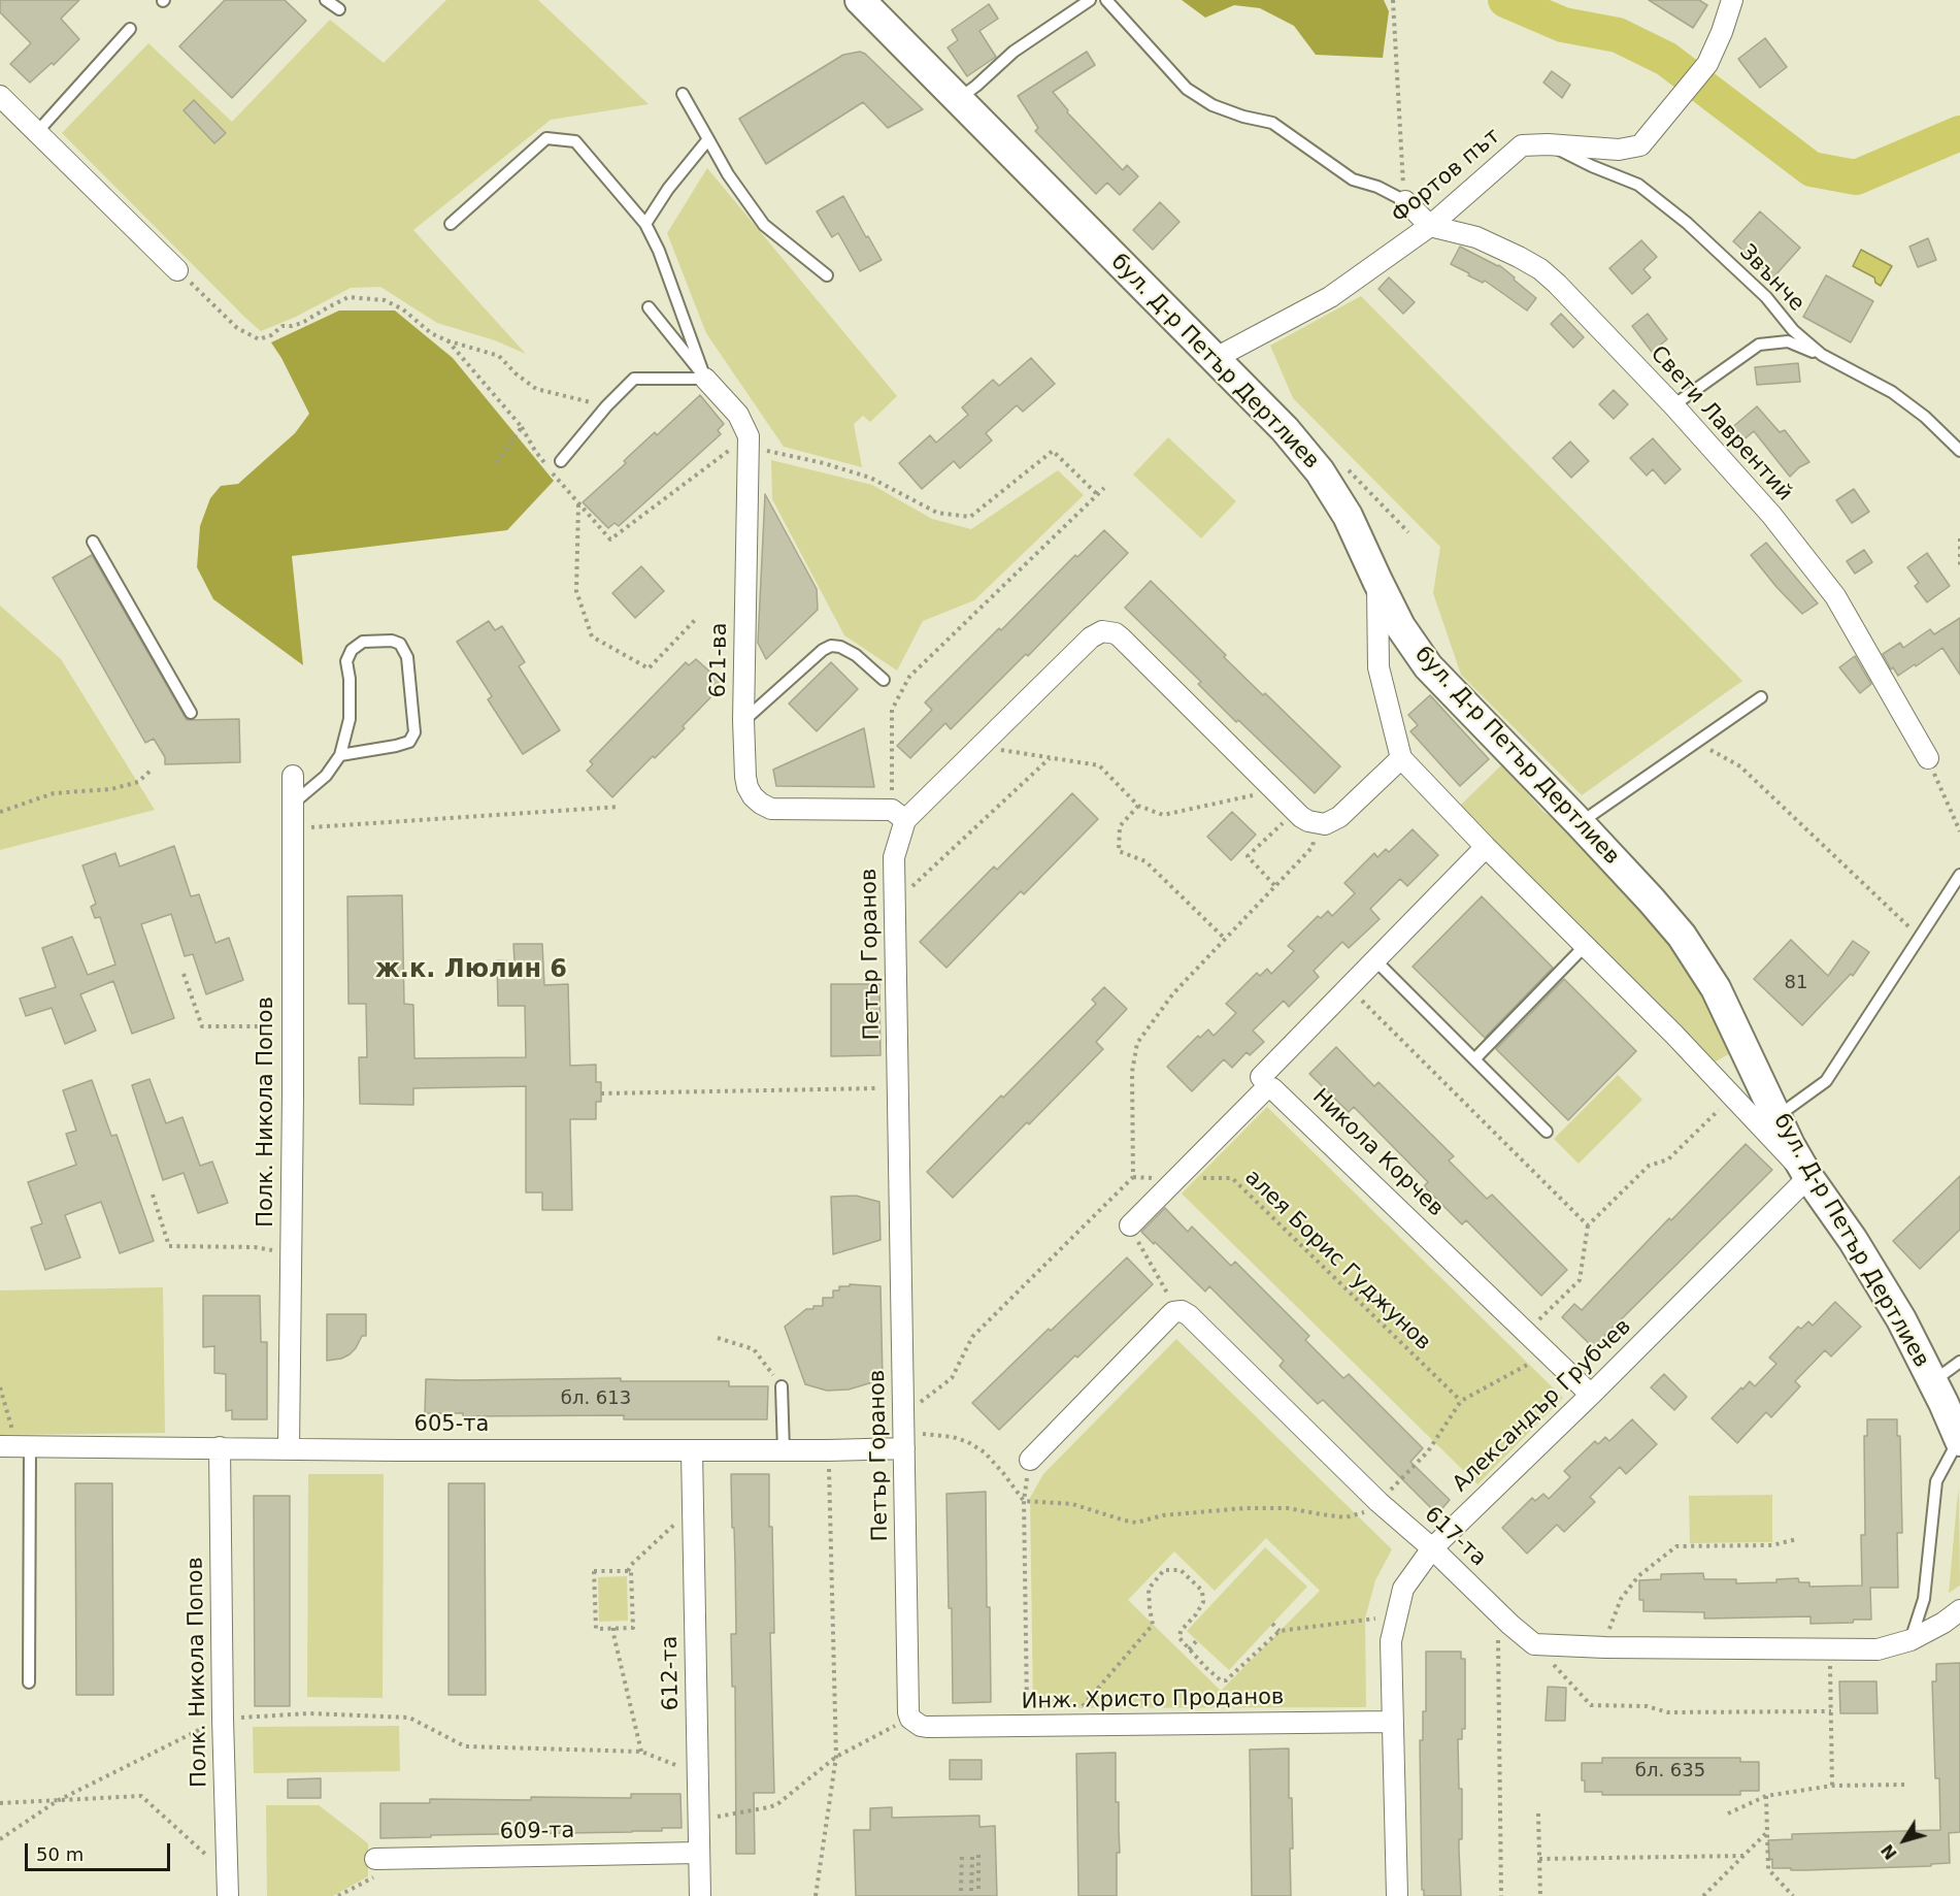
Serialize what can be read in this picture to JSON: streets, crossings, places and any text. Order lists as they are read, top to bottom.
{
  "streets": {
    "main road": ["бул. Д-р Петър Дертлиев"],
    "street": [
      "Фортов път",
      "Свети Лаврентий",
      "621-ва",
      "Петър Горанов",
      "Полк. Никола Попов",
      "Никола Корчев",
      "Александър Грубчев",
      "605-та",
      "617-та",
      "612-та",
      "Инж. Христо Проданов",
      "609-та"
    ],
    "lane": ["Звънче"],
    "path": ["алея Борис Гуджунов"]
  },
  "crossings": [
    ["Фортов път", "Звънче"],
    ["Фортов път", "бул. Д-р Петър Дертлиев"],
    ["Фортов път", "Свети Лаврентий"],
    ["бул. Д-р Петър Дертлиев", "Александър Грубчев"],
    ["621-ва", "Петър Горанов"],
    ["Петър Горанов", "605-та"],
    ["Петър Горанов", "Инж. Христо Проданов"],
    ["Полк. Никола Попов", "605-та"],
    ["Никола Корчев", "алея Борис Гуджунов"],
    ["Никола Корчев", "Александър Грубчев"],
    ["Александър Грубчев", "617-та"],
    ["Александър Грубчев", "Инж. Христо Проданов"],
    ["605-та", "612-та"],
    ["612-та", "609-та"]
  ],
  "districts": ["ж.к. Люлин 6"],
  "house_numbers": ["81", "бл. 613", "бл. 635"],
  "scale_bar": "50 m",
  "north": "bottom left"
}
